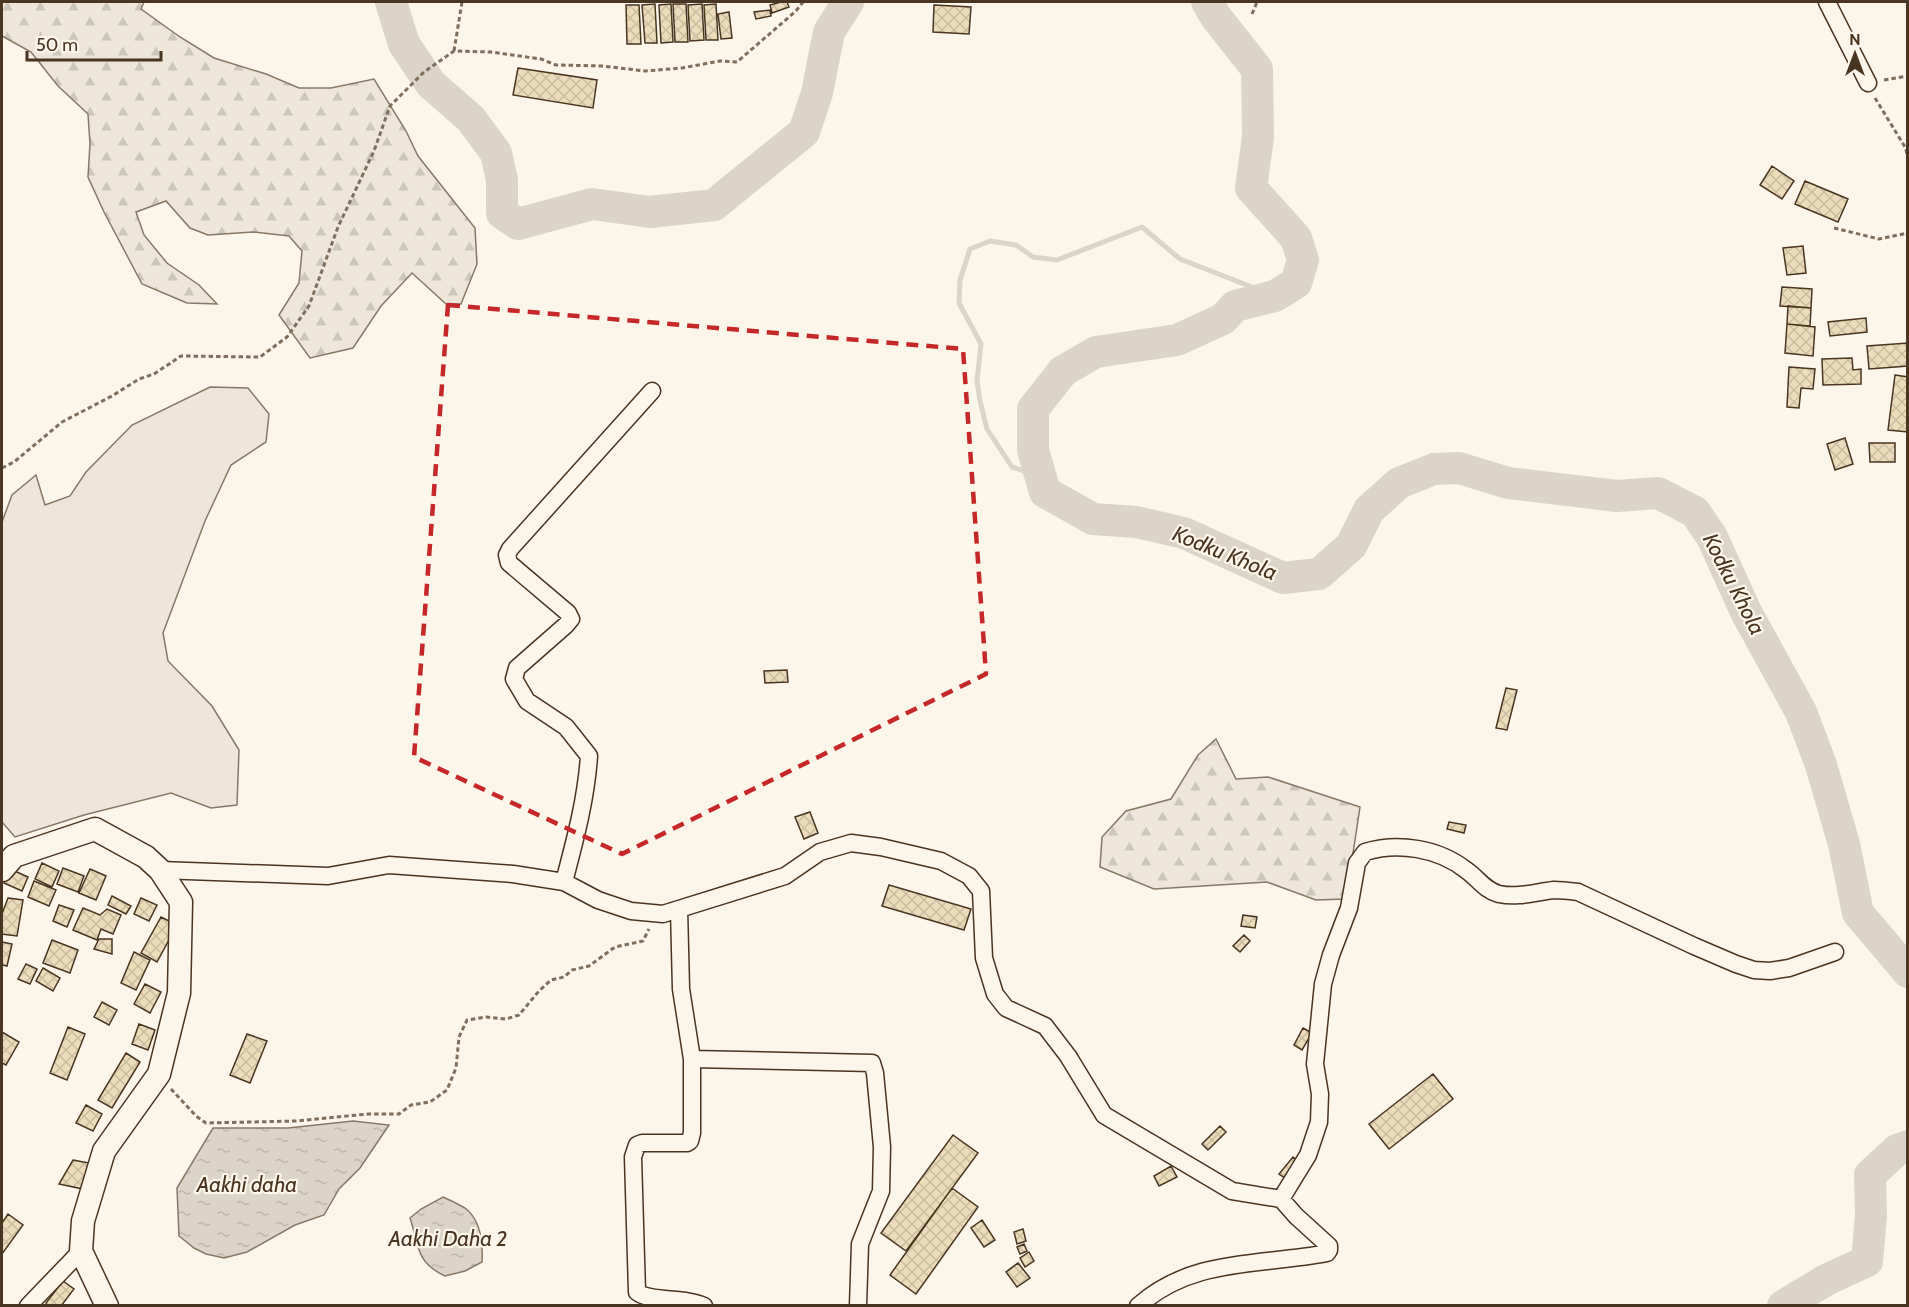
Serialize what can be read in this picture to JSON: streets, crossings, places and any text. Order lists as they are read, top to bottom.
{
  "water": ["Kodku Khola", "Aakhi daha", "Aakhi Daha 2"],
  "scale_bar": "50 m",
  "north": "top"
}
